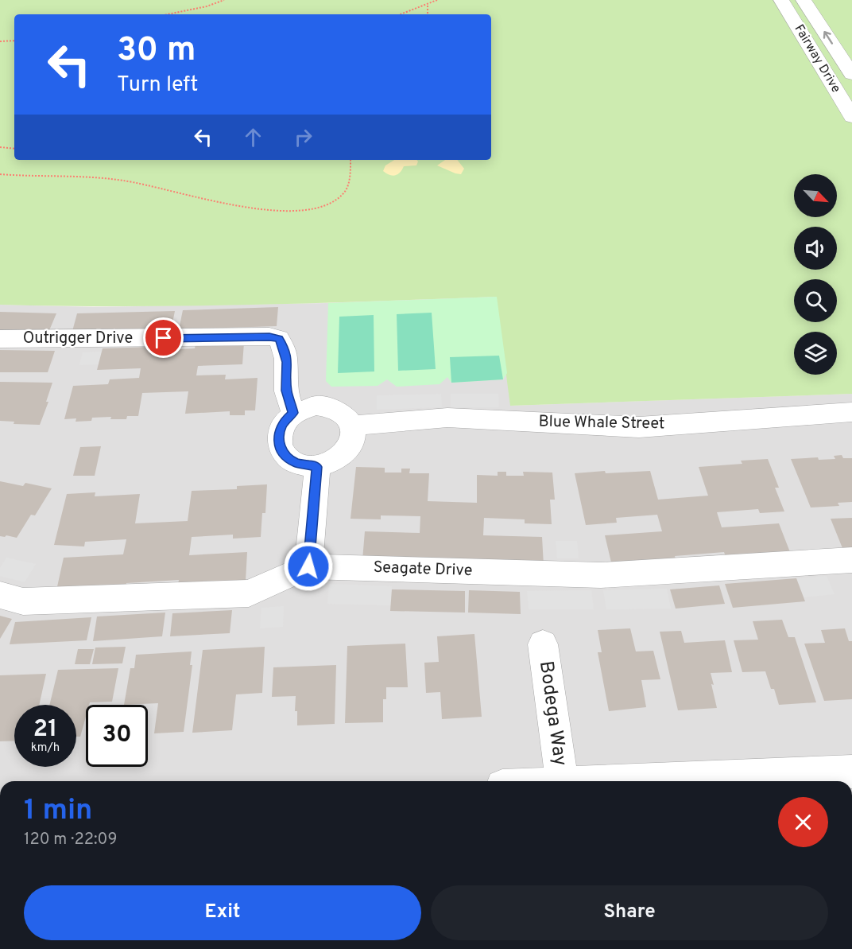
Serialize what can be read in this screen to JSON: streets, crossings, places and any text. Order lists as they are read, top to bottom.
{
  "streets": {
    "street": [
      "Fairway Drive",
      "Outrigger Drive",
      "Blue Whale Street",
      "Seagate Drive",
      "Bodega Way"
    ]
  },
  "crossings": [
    ["Outrigger Drive", "Blue Whale Street"]
  ],
  "north": "bottom right",
  "page": {
    "turn": ["30 m", "Turn left"],
    "speed": "21 km/h",
    "limit": "30",
    "heading": ["1 min", "120 m · 22:09"],
    "buttons": ["Exit", "Share"]
  }
}
